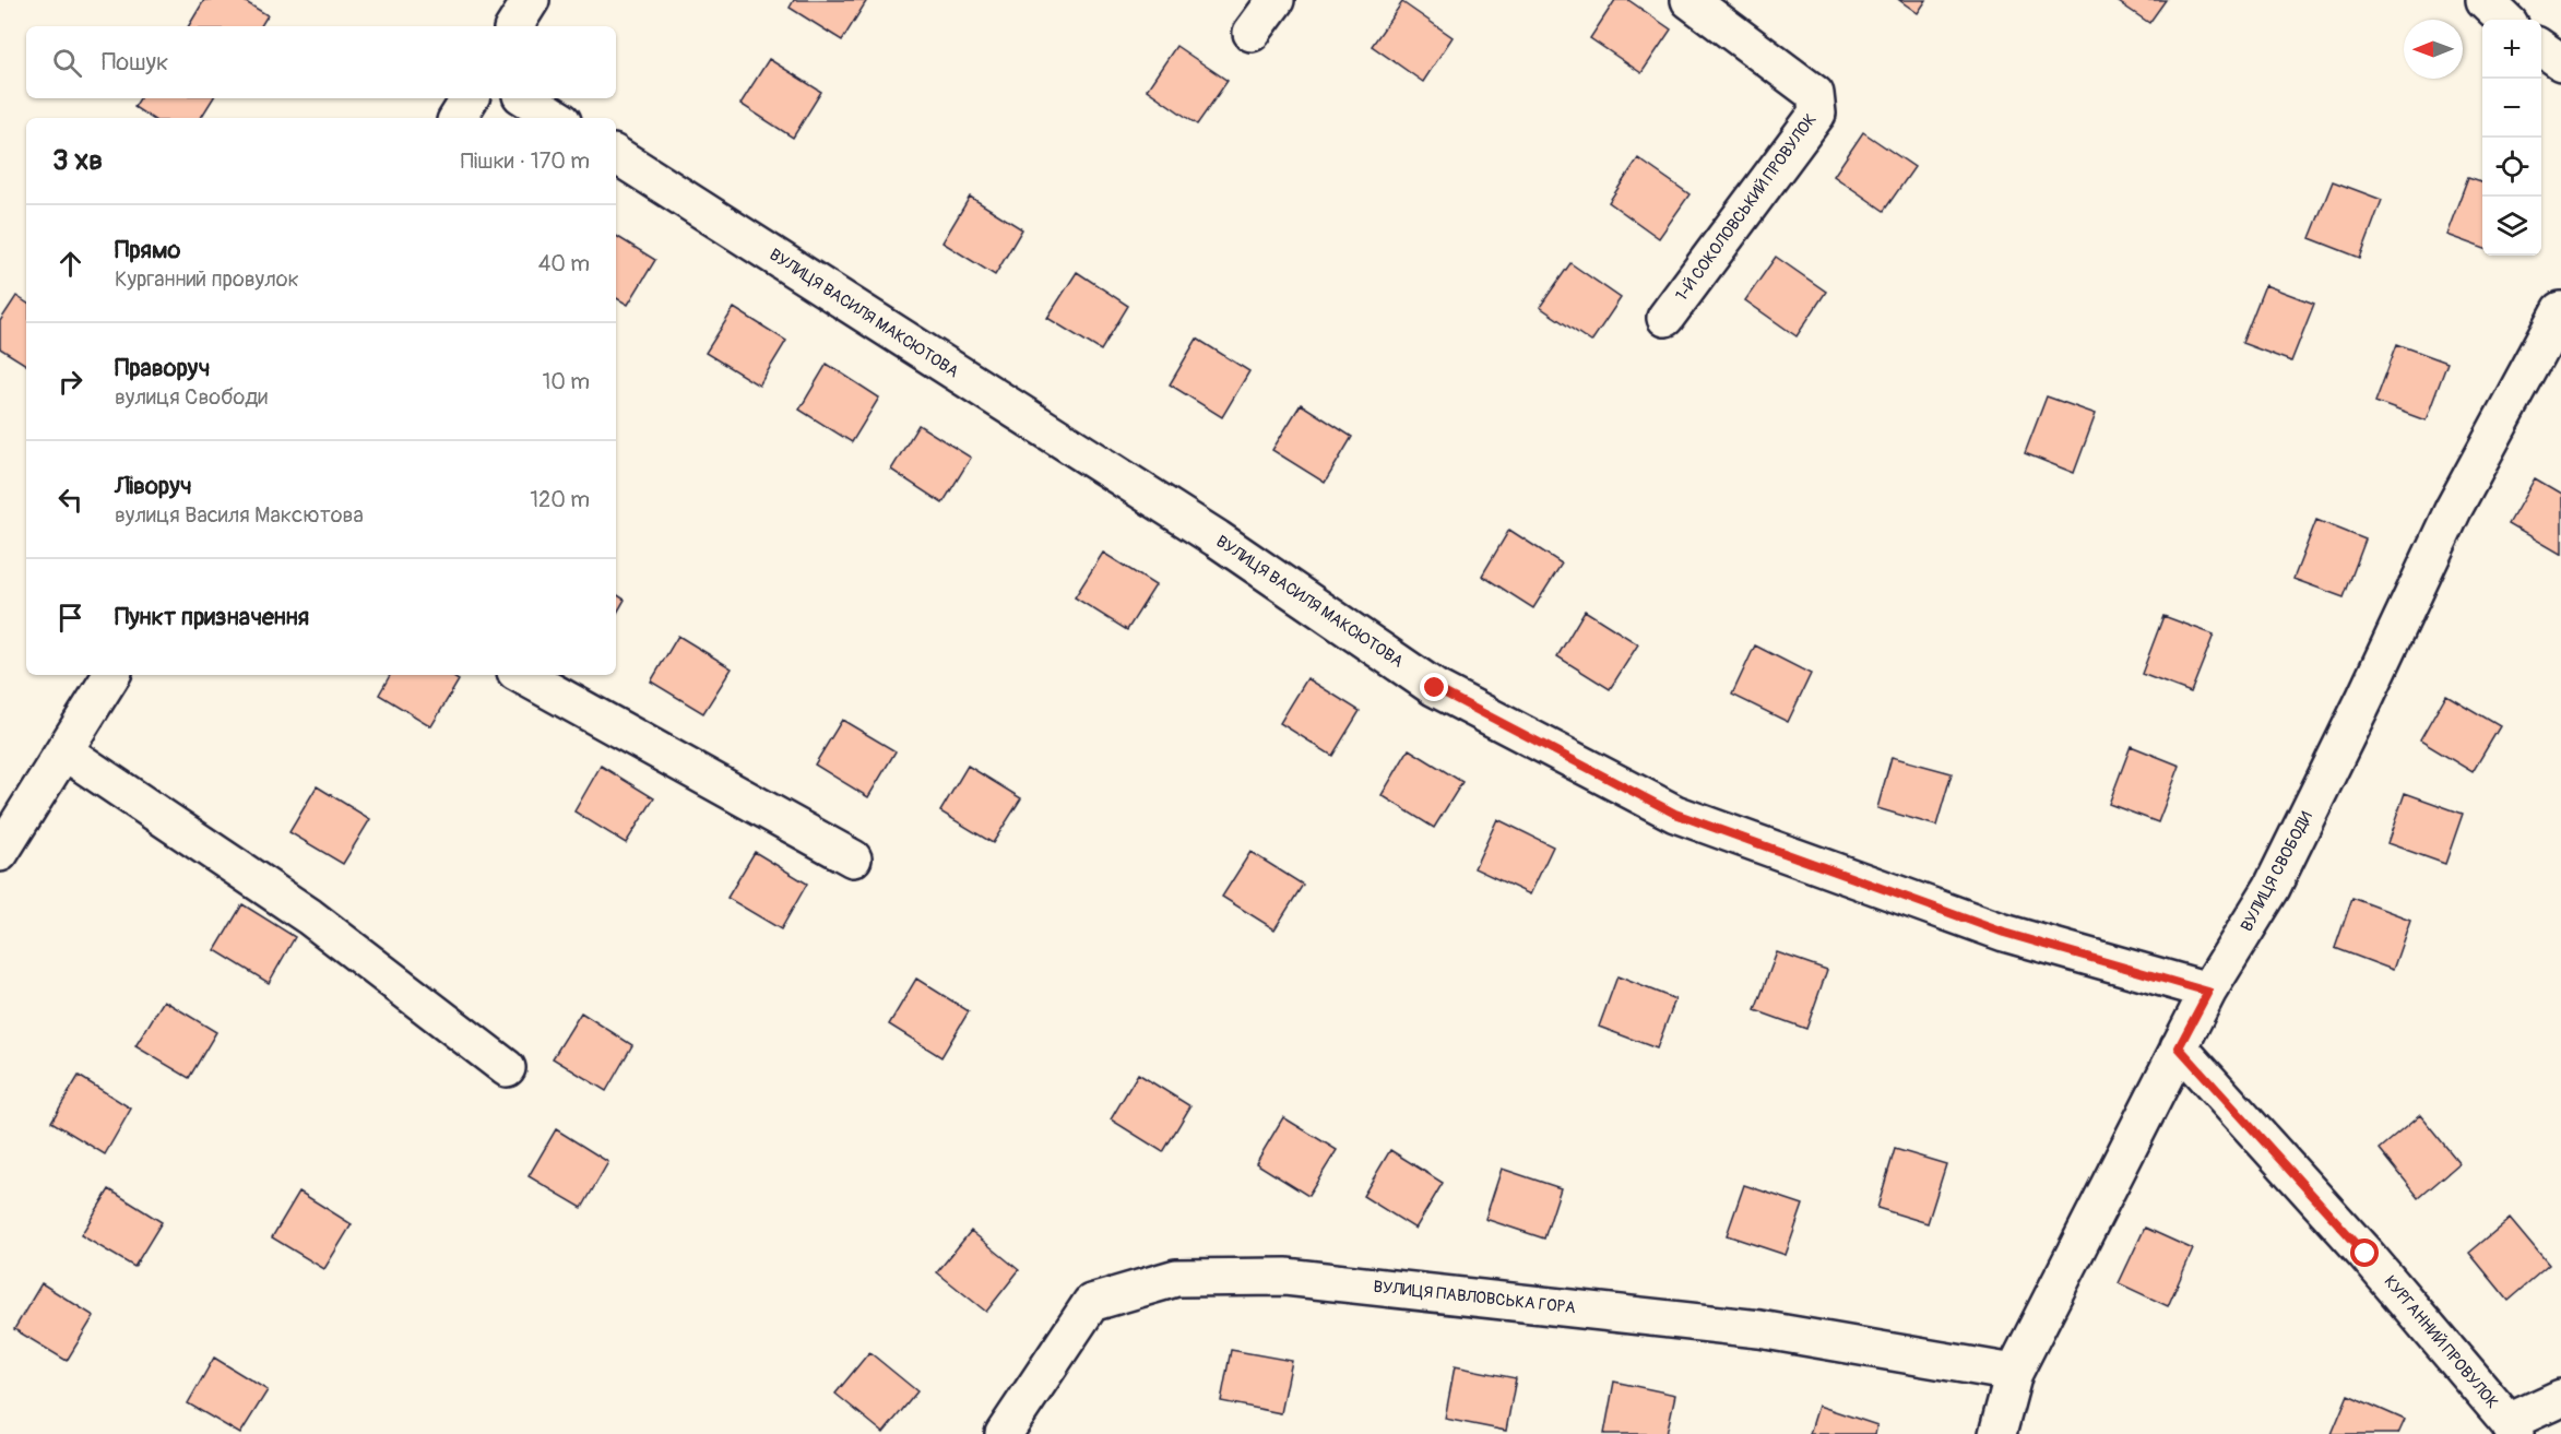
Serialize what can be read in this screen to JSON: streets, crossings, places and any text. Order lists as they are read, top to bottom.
{
  "streets": {
    "street": [
      "1-Й СОКОЛОВСЬКИЙ ПРОВУЛОК",
      "ВУЛИЦЯ ВАСИЛЯ МАКСЮТОВА",
      "ВУЛИЦЯ СВОБОДИ",
      "ВУЛИЦЯ ПАВЛОВСЬКА ГОРА",
      "КУРГАННИЙ ПРОВУЛОК"
    ]
  },
  "crossings": [
    ["ВУЛИЦЯ ВАСИЛЯ МАКСЮТОВА", "ВУЛИЦЯ СВОБОДИ"],
    ["ВУЛИЦЯ СВОБОДИ", "ВУЛИЦЯ ПАВЛОВСЬКА ГОРА"],
    ["ВУЛИЦЯ СВОБОДИ", "КУРГАННИЙ ПРОВУЛОК"]
  ],
  "north": "left",
  "page": {
    "map_buttons": ["+", "−"],
    "search": "Пошук",
    "heading": ["3 хв", "Пішки · 170 m"],
    "list": [
      ["Прямо", "Курганний провулок", "40 m"],
      ["Праворуч", "вулиця Свободи", "10 m"],
      ["Ліворуч", "вулиця Василя Максютова", "120 m"],
      "Пункт призначення"
    ]
  }
}
